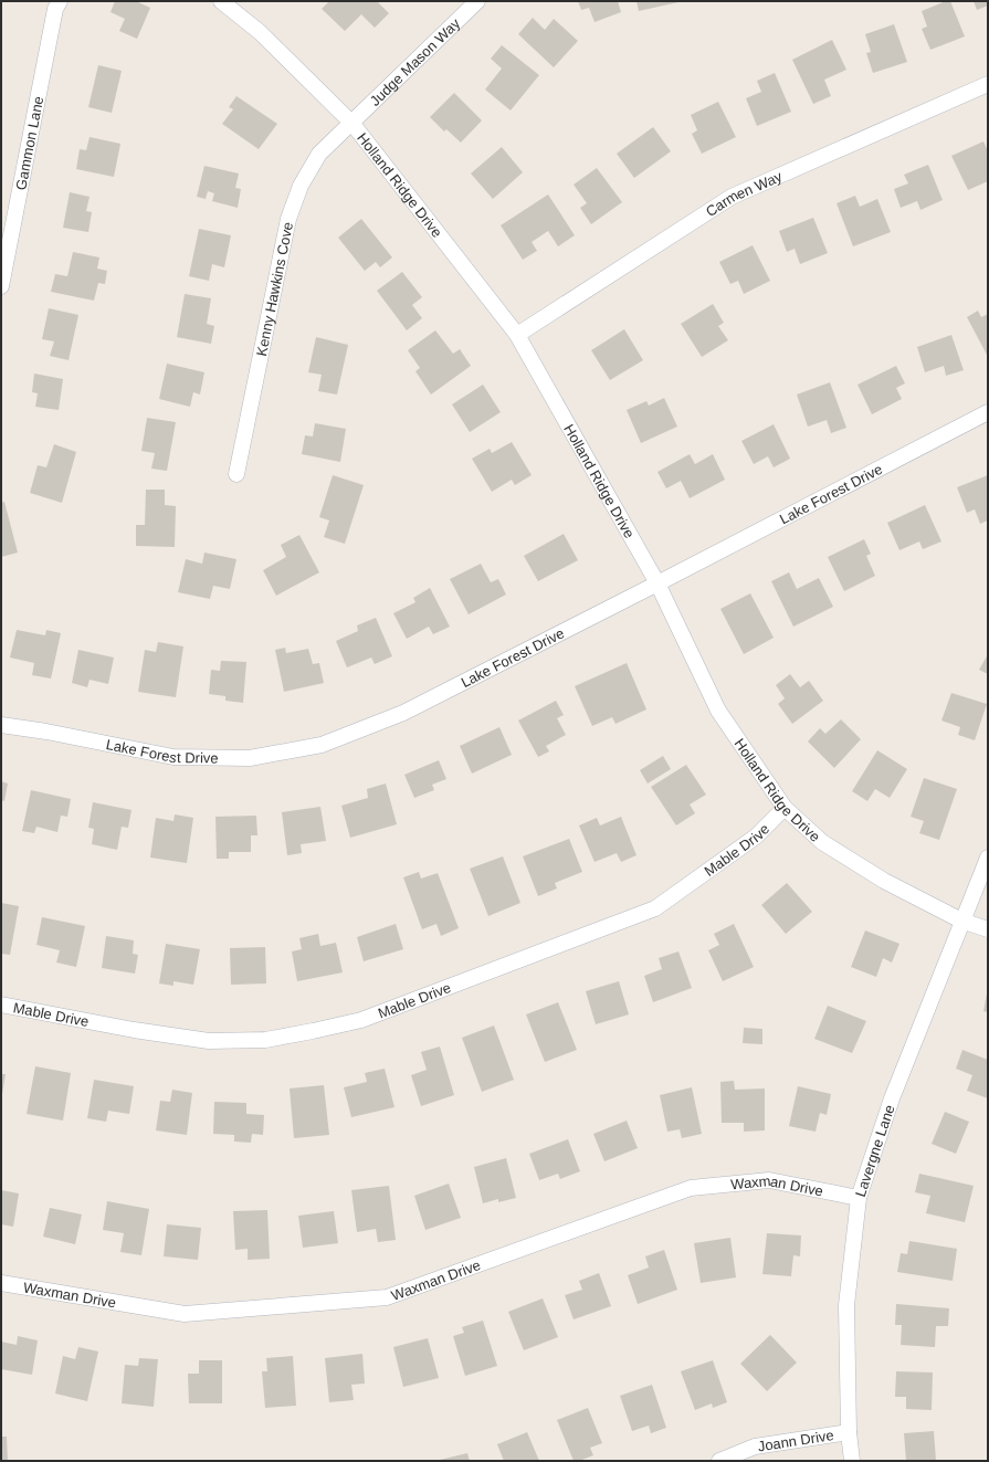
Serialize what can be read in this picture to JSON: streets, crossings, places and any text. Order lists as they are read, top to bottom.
{
  "streets": {
    "street": [
      "Judge Mason Way",
      "Gammon Lane",
      "Holland Ridge Drive",
      "Carmen Way",
      "Kenny Hawkins Cove",
      "Lake Forest Drive",
      "Mable Drive",
      "Lavergne Lane",
      "Waxman Drive",
      "Joann Drive"
    ]
  },
  "crossings": [
    ["Judge Mason Way", "Holland Ridge Drive"],
    ["Judge Mason Way", "Kenny Hawkins Cove"],
    ["Holland Ridge Drive", "Carmen Way"],
    ["Holland Ridge Drive", "Kenny Hawkins Cove"],
    ["Holland Ridge Drive", "Lake Forest Drive"],
    ["Holland Ridge Drive", "Mable Drive"],
    ["Holland Ridge Drive", "Lavergne Lane"],
    ["Lavergne Lane", "Waxman Drive"],
    ["Lavergne Lane", "Joann Drive"]
  ]
}
